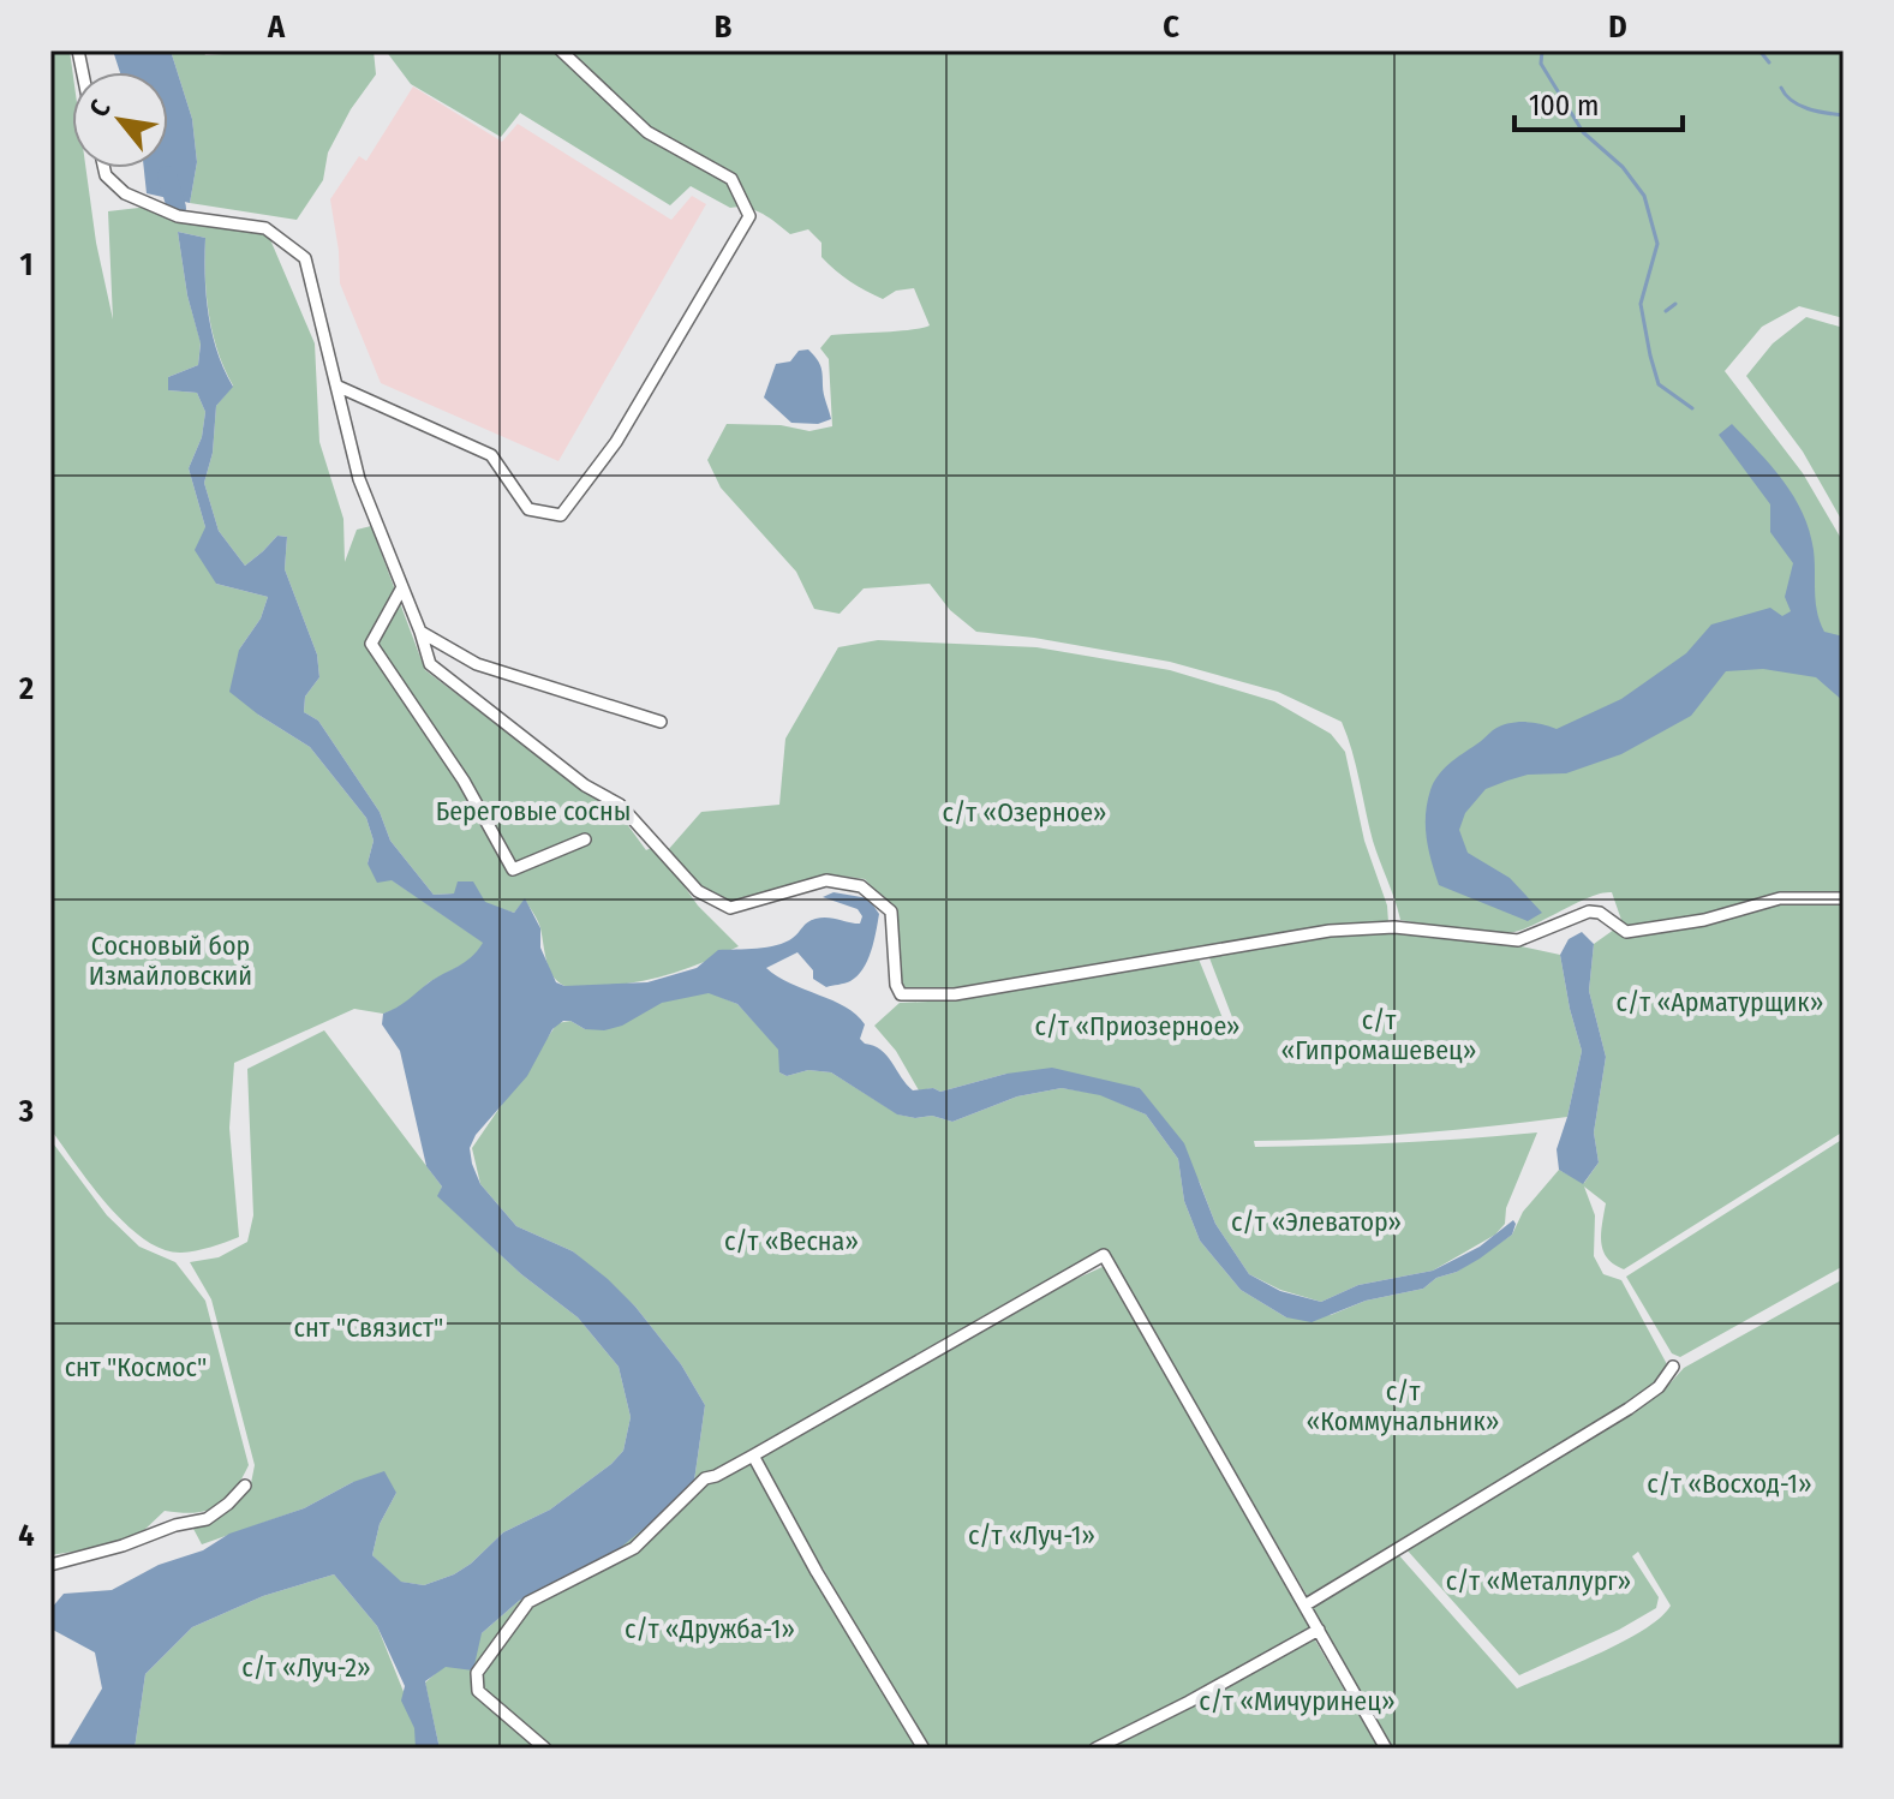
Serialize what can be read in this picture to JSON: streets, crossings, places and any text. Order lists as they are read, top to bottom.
{
  "parks": [
    "Береговые сосны",
    "с/т «Озерное»",
    "Сосновый бор Измайловский",
    "с/т «Арматурщик»",
    "с/т «Гипромашевец»",
    "с/т «Приозерное»",
    "с/т «Элеватор»",
    "с/т «Весна»",
    "снт \"Связист\"",
    "снт \"Космос\"",
    "с/т «Коммунальник»",
    "с/т «Восход-1»",
    "с/т «Луч-1»",
    "с/т «Металлург»",
    "с/т «Дружба-1»",
    "с/т «Луч-2»",
    "с/т «Мичуринец»"
  ],
  "scale_bar": "100 m",
  "north": "top left",
  "grid": {
    "columns": [
      "A",
      "B",
      "C",
      "D"
    ],
    "rows": [
      "1",
      "2",
      "3",
      "4"
    ]
  }
}
